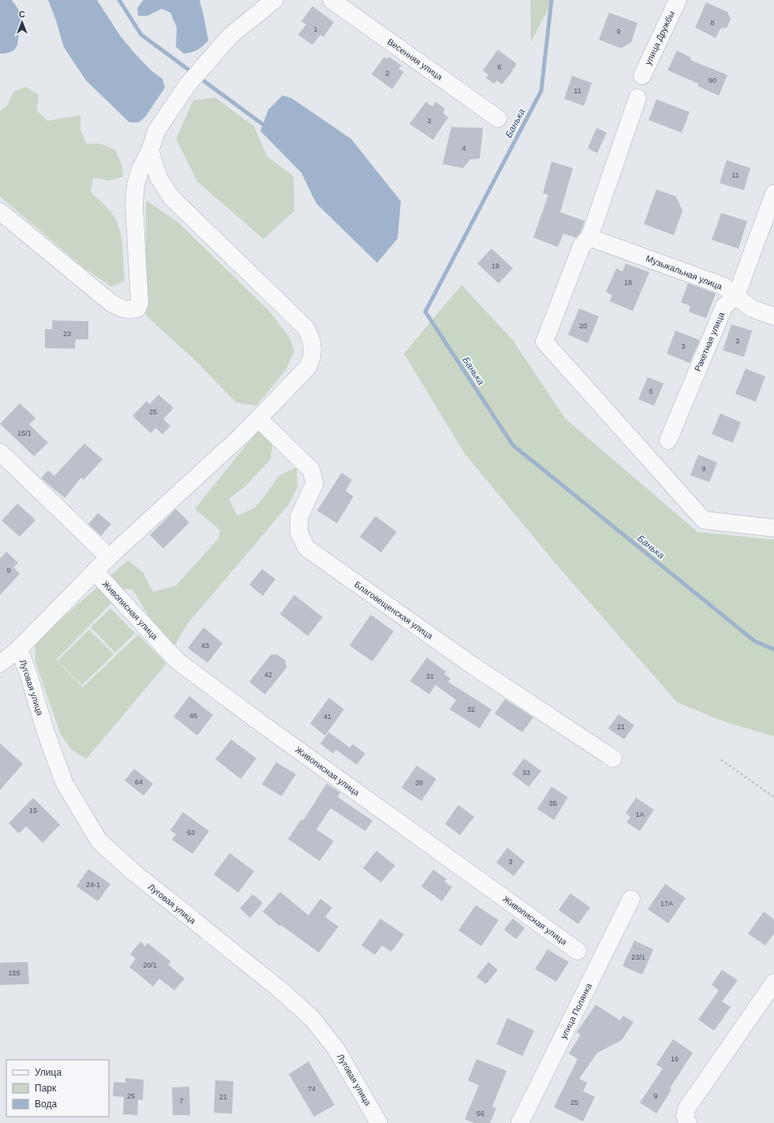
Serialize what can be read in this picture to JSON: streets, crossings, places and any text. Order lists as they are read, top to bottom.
{
  "streets": {
    "street": [
      "улица Дружбы",
      "Весенняя улица",
      "Музыкальная улица",
      "Ракетная улица",
      "Живописная улица",
      "Благовещенская улица",
      "Луговая улица",
      "улица Полянка"
    ]
  },
  "crossings": [
    ["Музыкальная улица", "Ракетная улица"]
  ],
  "water": ["Банька"],
  "house_numbers": [
    "8",
    "1",
    "9",
    "6",
    "2",
    "90",
    "11",
    "3",
    "4",
    "11",
    "19",
    "18",
    "20",
    "23",
    "2",
    "3",
    "5",
    "25",
    "15/1",
    "8",
    "9",
    "43",
    "42",
    "31",
    "32",
    "46",
    "41",
    "21",
    "33",
    "64",
    "39",
    "3Б",
    "15",
    "1А",
    "63",
    "3",
    "24-1",
    "17А",
    "23/1",
    "20/1",
    "159",
    "16",
    "74",
    "25",
    "9",
    "21",
    "7",
    "25",
    "56"
  ],
  "legend": ["Улица", "Парк", "Вода"],
  "north": "top"
}
